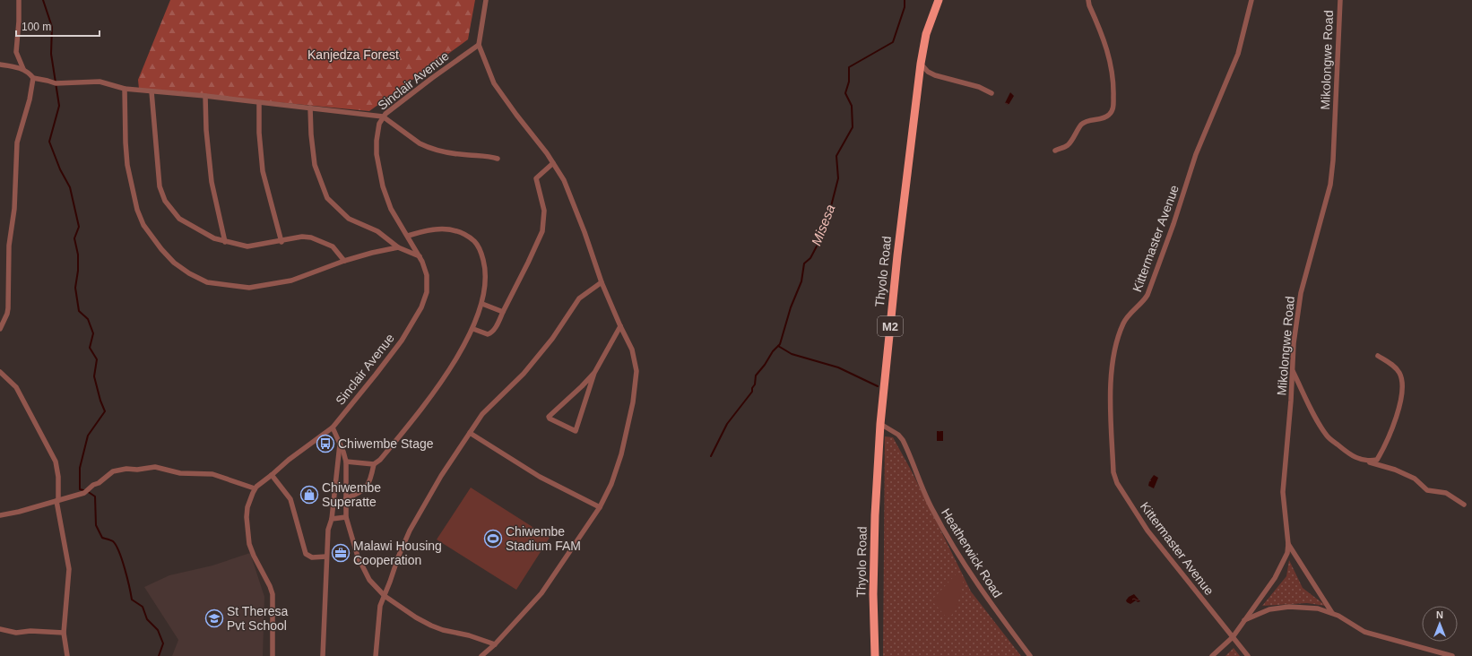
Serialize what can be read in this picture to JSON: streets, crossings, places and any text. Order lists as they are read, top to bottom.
{
  "streets": {
    "highway": ["Thyolo Road", "M2"],
    "street": [
      "Mikolongwe Road",
      "Sinclair Avenue",
      "Kittermaster Avenue",
      "Heatherwick Road"
    ]
  },
  "crossings": [
    ["Mikolongwe Road", "Kittermaster Avenue"],
    ["Thyolo Road", "Heatherwick Road"]
  ],
  "water": ["Misesa"],
  "parks": ["Kanjedza Forest"],
  "places": {
    "bus stop": ["Chiwembe Stage"],
    "shop": ["Chiwembe Superatte"],
    "sports": ["Chiwembe Stadium FAM"],
    "office": ["Malawi Housing Cooperation"],
    "school or university": ["St Theresa Pvt School"]
  },
  "scale_bar": "100 m",
  "north": "top"
}
